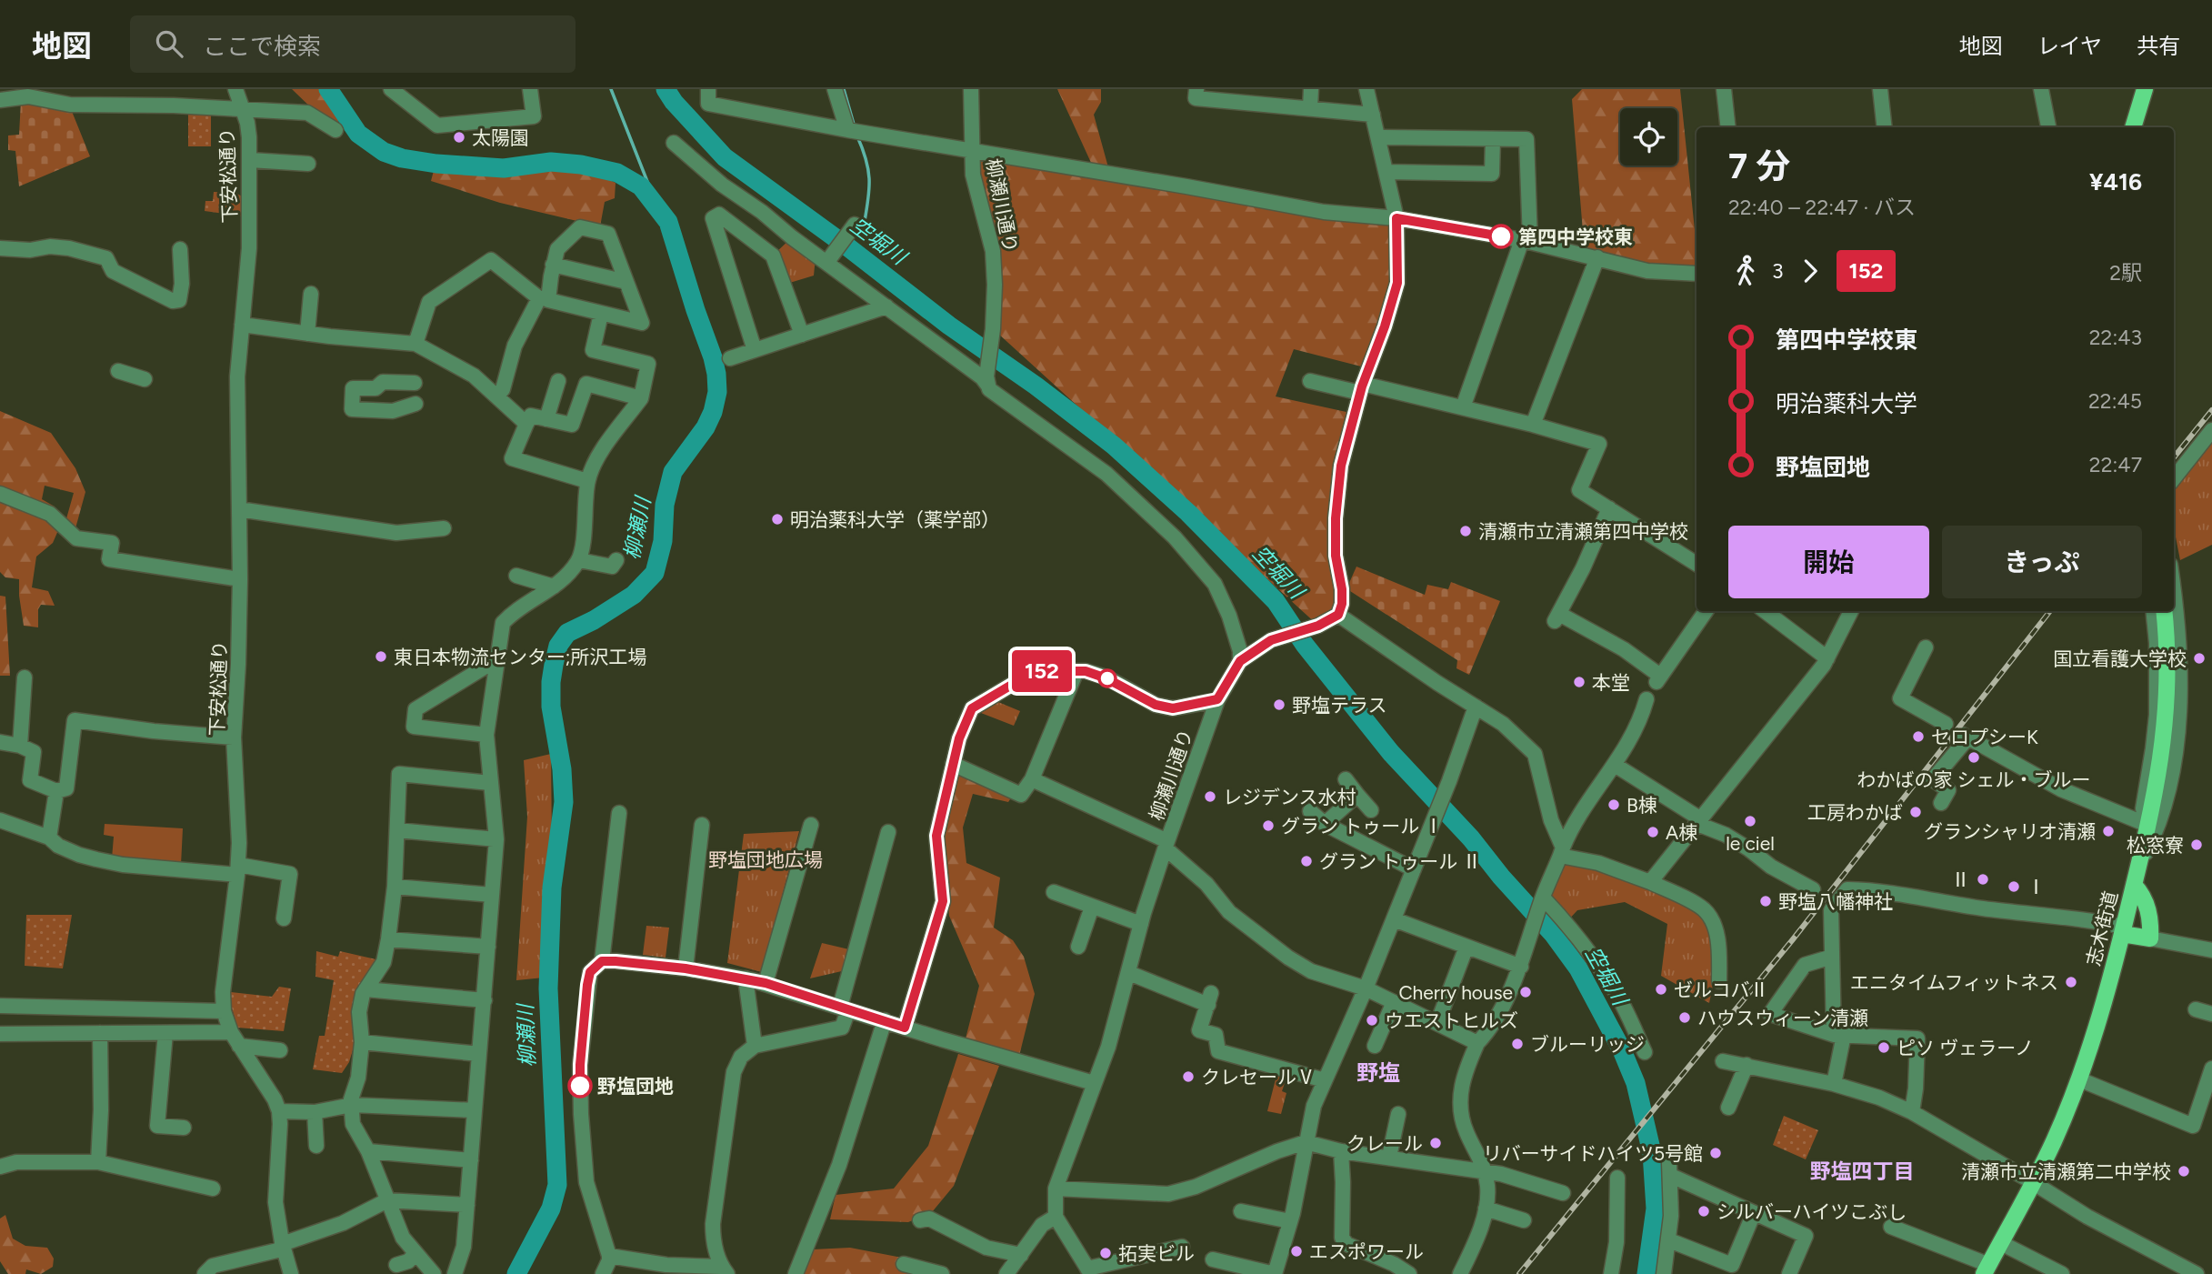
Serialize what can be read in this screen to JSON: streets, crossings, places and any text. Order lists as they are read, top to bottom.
{
  "streets": {
    "main road": ["志木街道"],
    "street": ["下安松通り", "柳瀬川通り"]
  },
  "districts": ["野塩", "野塩四丁目"],
  "water": ["空堀川", "柳瀬川"],
  "parks": ["野塩団地広場"],
  "places": [
    "太陽園",
    "第四中学校東",
    "明治薬科大学（薬学部）",
    "清瀬市立清瀬第四中学校",
    "東日本物流センター;所沢工場",
    "国立看護大学校",
    "本堂",
    "野塩テラス",
    "セロプシーK",
    "わかばの家 シェル・ブルー",
    "レジデンス水村",
    "B棟",
    "工房わかば",
    "le ciel",
    "グラン トゥール Ⅰ",
    "グランシャリオ清瀬",
    "A棟",
    "松窓寮",
    "グラン トゥール Ⅱ",
    "Ⅱ",
    "Ⅰ",
    "野塩八幡神社",
    "エニタイムフィットネス",
    "ゼルコバⅡ",
    "Cherry house",
    "ハウスウィーン清瀬",
    "ウエストヒルズ",
    "ブルーリッジ",
    "ピソ ヴェラーノ",
    "クレセールⅤ",
    "野塩団地",
    "クレール",
    "リバーサイドハイツ5号館",
    "清瀬市立清瀬第二中学校",
    "シルバーハイツこぶし",
    "エスポワール",
    "拓実ビル"
  ],
  "lines": ["bus line 152"],
  "page": {
    "header": "地図",
    "search": "ここで検索",
    "nav": ["地図", "レイヤ", "共有"],
    "on_map": "152",
    "heading": ["7 分", "22:40 – 22:47 · バス", "¥416"],
    "legs": ["3", "152", "2駅"],
    "list": [
      {
        "name": "第四中学校東",
        "value": "22:43"
      },
      {
        "name": "明治薬科大学",
        "value": "22:45"
      },
      {
        "name": "野塩団地",
        "value": "22:47"
      }
    ],
    "buttons": ["開始", "きっぷ"]
  }
}
